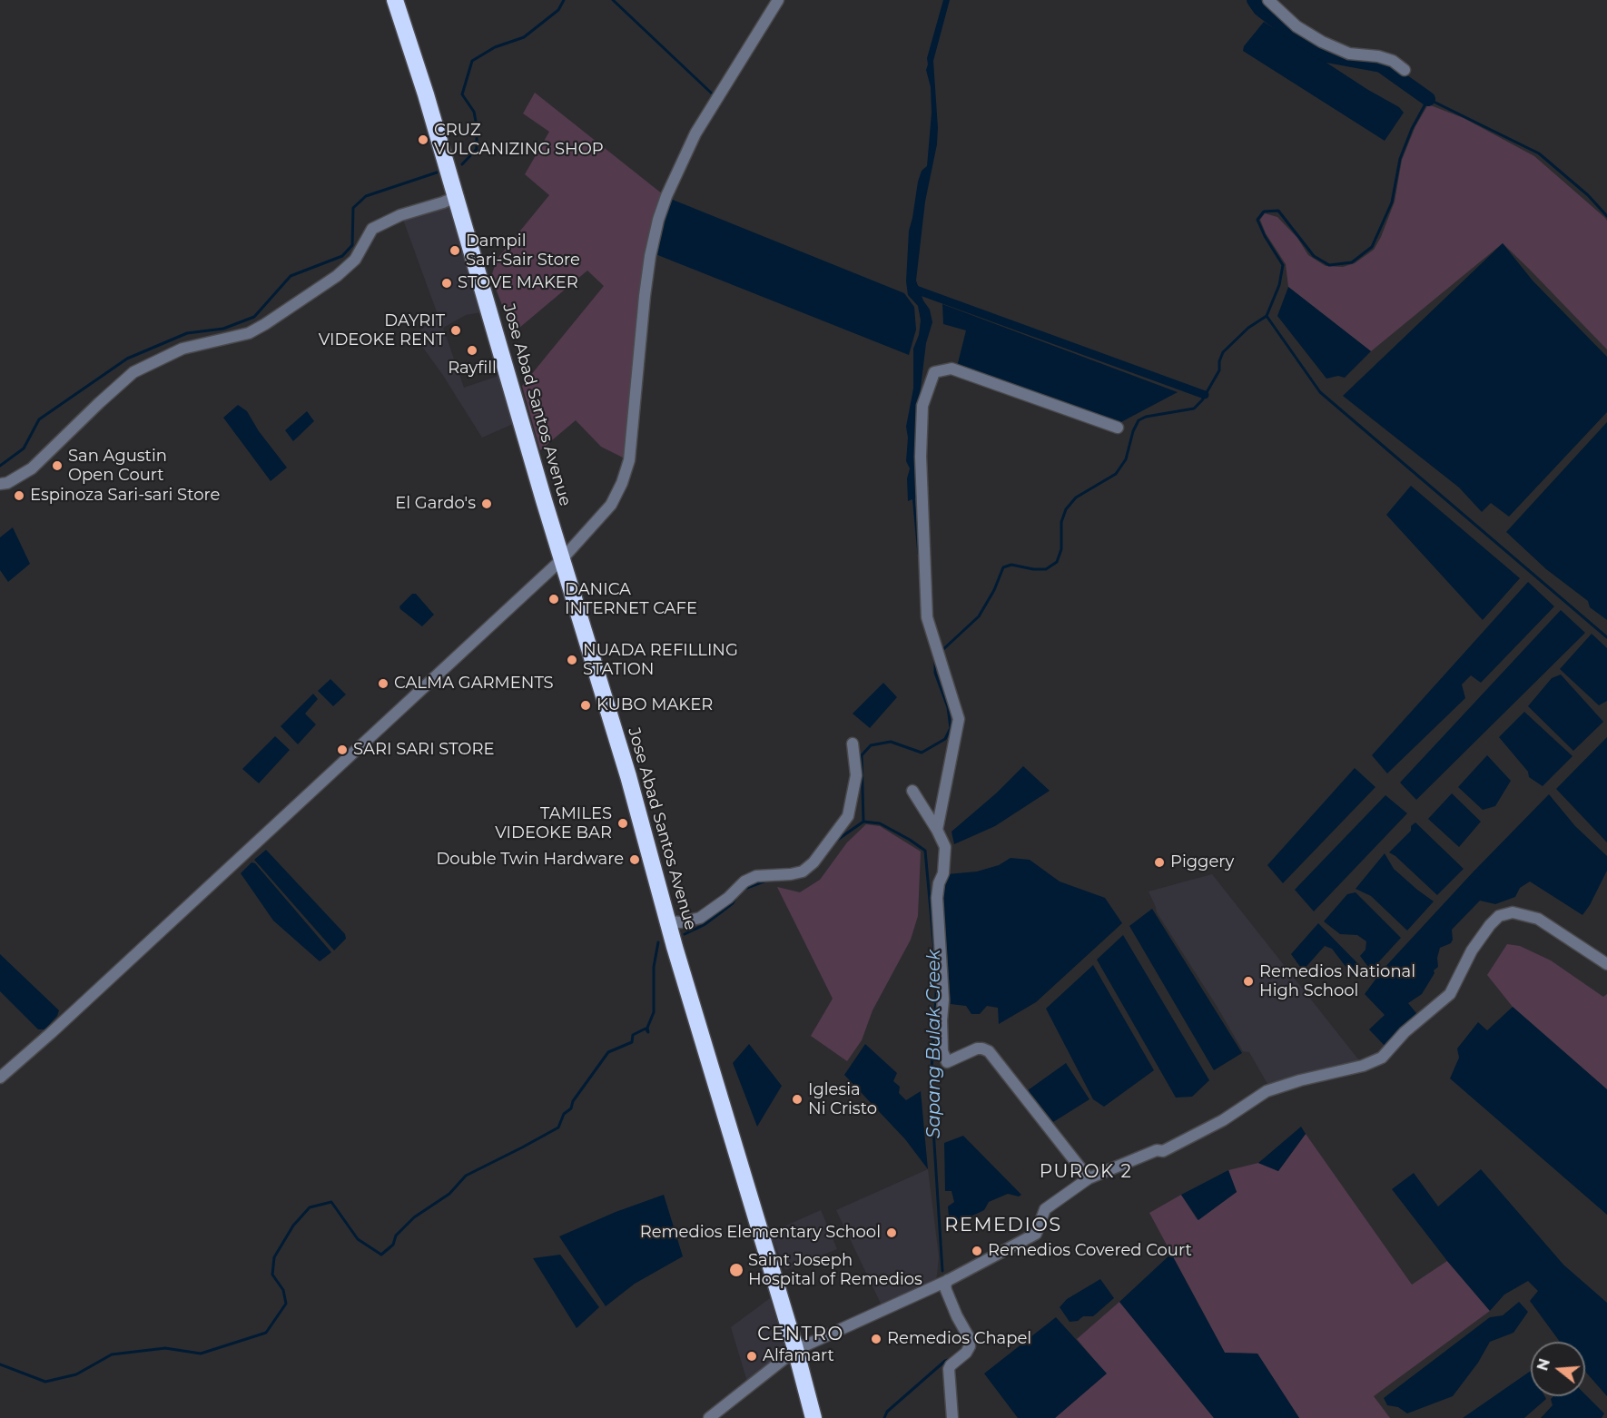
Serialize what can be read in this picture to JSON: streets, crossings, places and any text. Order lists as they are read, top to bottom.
{
  "streets": {
    "highway": ["Jose Abad Santos Avenue"]
  },
  "districts": ["PUROK 2", "REMEDIOS", "CENTRO"],
  "water": ["Sapang Bulak Creek"],
  "places": [
    "CRUZ VULCANIZING SHOP",
    "Dampil Sari-Sair Store",
    "STOVE MAKER",
    "DAYRIT VIDEOKE RENT",
    "Rayfill",
    "San Agustin Open Court",
    "Espinoza Sari-sari Store",
    "El Gardo's",
    "DANICA INTERNET CAFE",
    "NUADA REFILLING STATION",
    "CALMA GARMENTS",
    "KUBO MAKER",
    "SARI SARI STORE",
    "TAMILES VIDEOKE BAR",
    "Double Twin Hardware",
    "Piggery",
    "Remedios National High School",
    "Iglesia Ni Cristo",
    "Remedios Elementary School",
    "Remedios Covered Court",
    "Saint Joseph Hospital of Remedios",
    "Remedios Chapel",
    "Alfamart"
  ],
  "north": "left"
}
